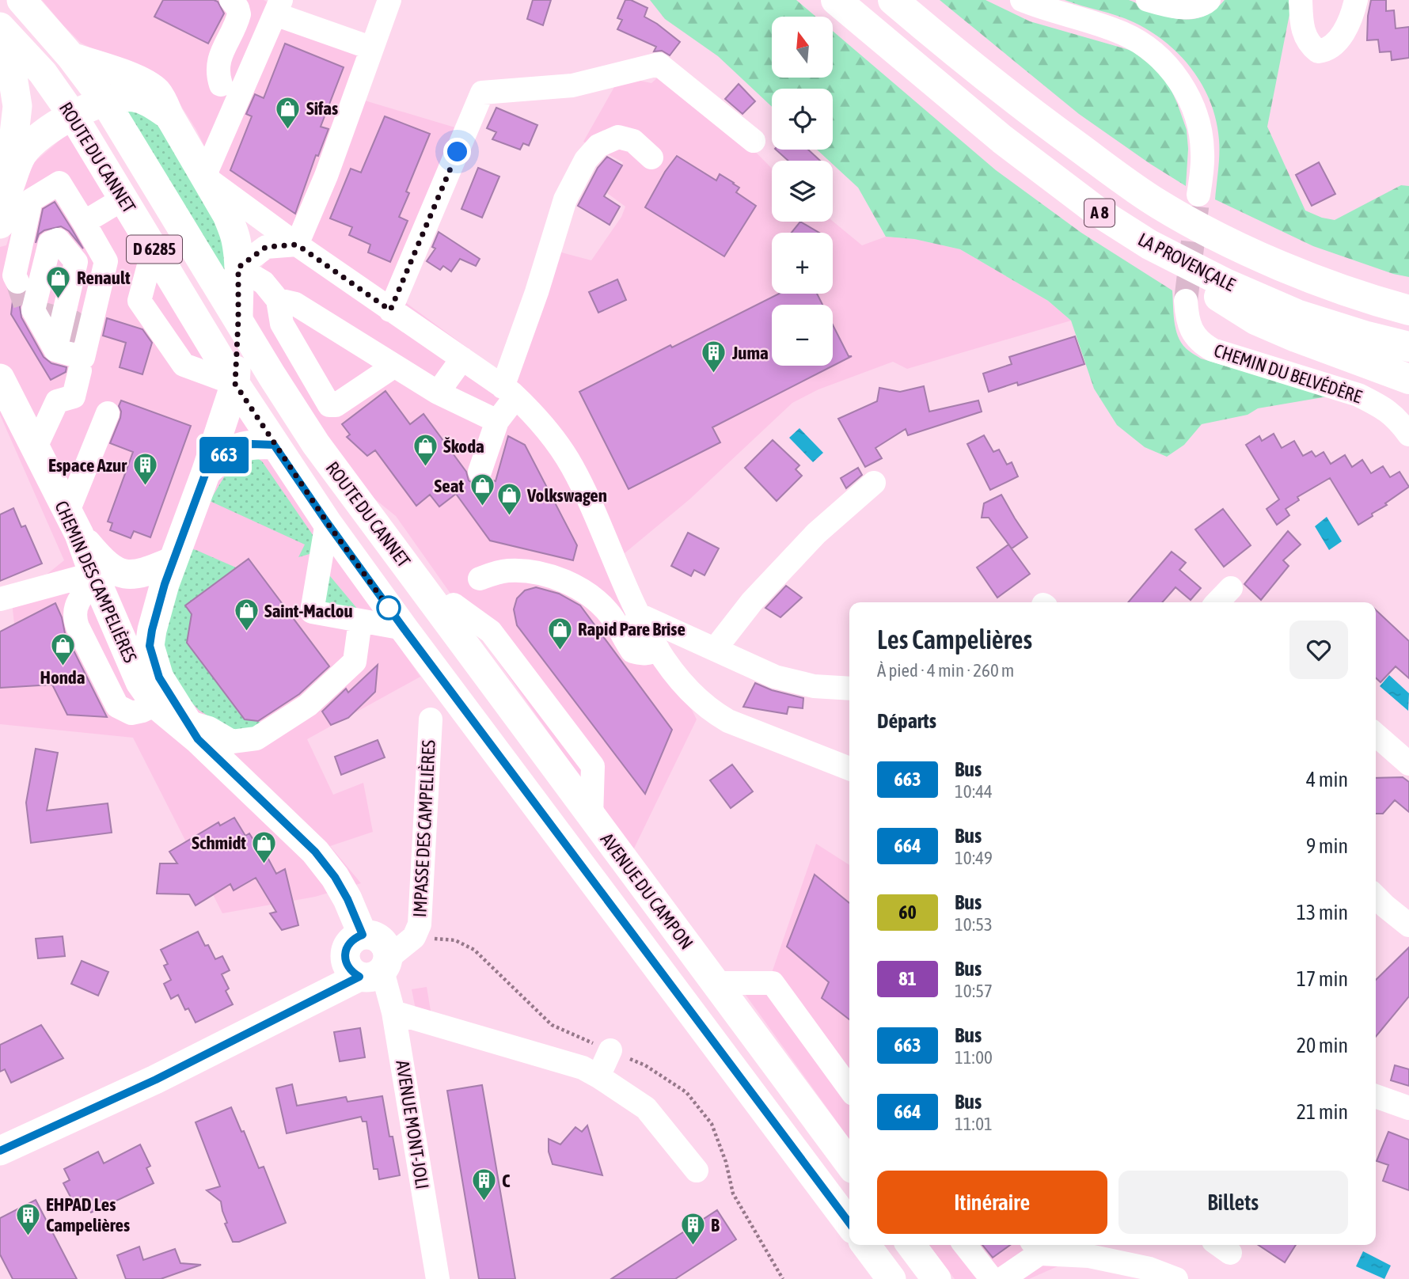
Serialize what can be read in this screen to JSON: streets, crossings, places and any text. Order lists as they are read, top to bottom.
{
  "streets": {
    "highway": ["A 8", "LA PROVENÇALE"],
    "main road": [
      "ROUTE DU CANNET",
      "D 6285",
      "CHEMIN DES CAMPELIÈRES",
      "AVENUE DU CAMPON"
    ],
    "street": ["CHEMIN DU BELVÉDÈRE", "IMPASSE DES CAMPELIÈRES", "AVENUE MONT-JOLI"]
  },
  "crossings": [
    ["ROUTE DU CANNET", "CHEMIN DES CAMPELIÈRES"],
    ["ROUTE DU CANNET", "AVENUE DU CAMPON"],
    ["CHEMIN DES CAMPELIÈRES", "IMPASSE DES CAMPELIÈRES"],
    ["CHEMIN DES CAMPELIÈRES", "AVENUE MONT-JOLI"],
    ["IMPASSE DES CAMPELIÈRES", "AVENUE MONT-JOLI"]
  ],
  "places": {
    "shop": [
      "Sifas",
      "Renault",
      "Škoda",
      "Seat",
      "Volkswagen",
      "Saint-Maclou",
      "Rapid Pare Brise",
      "Honda",
      "Schmidt"
    ],
    "building": [
      "Juma",
      "Espace Azur",
      "C",
      "EHPAD Les Campelières",
      "B"
    ]
  },
  "lines": ["bus line 663"],
  "north": "top",
  "page": {
    "on_map": "663",
    "map_buttons": ["+", "−"],
    "heading": [
      ["Les Campelières", "À pied · 4 min · 260 m"],
      "Départs"
    ],
    "list": [
      {
        "mark": "663",
        "name": "Bus",
        "note": "10:44",
        "value": "4 min"
      },
      {
        "mark": "664",
        "name": "Bus",
        "note": "10:49",
        "value": "9 min"
      },
      {
        "mark": "60",
        "name": "Bus",
        "note": "10:53",
        "value": "13 min"
      },
      {
        "mark": "81",
        "name": "Bus",
        "note": "10:57",
        "value": "17 min"
      },
      {
        "mark": "663",
        "name": "Bus",
        "note": "11:00",
        "value": "20 min"
      },
      {
        "mark": "664",
        "name": "Bus",
        "note": "11:01",
        "value": "21 min"
      }
    ],
    "buttons": ["Itinéraire", "Billets"]
  }
}
